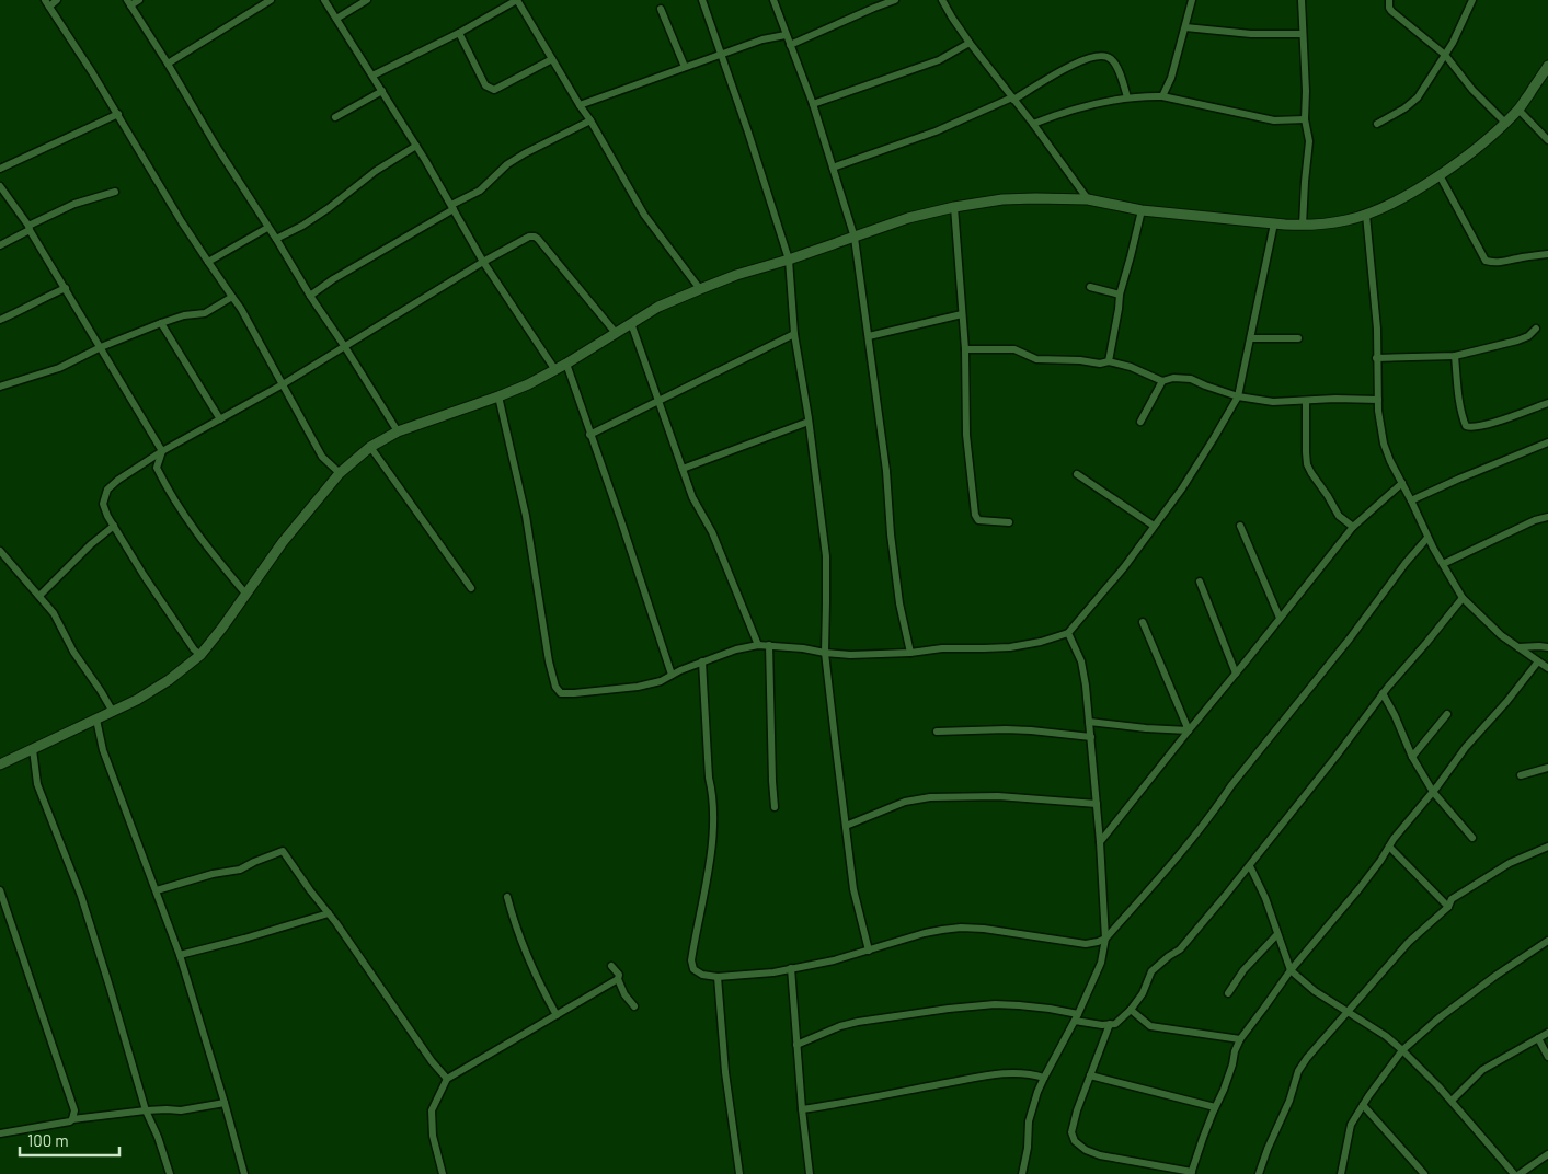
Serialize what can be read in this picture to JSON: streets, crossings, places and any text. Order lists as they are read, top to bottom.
{
  "scale_bar": "100 m"
}
